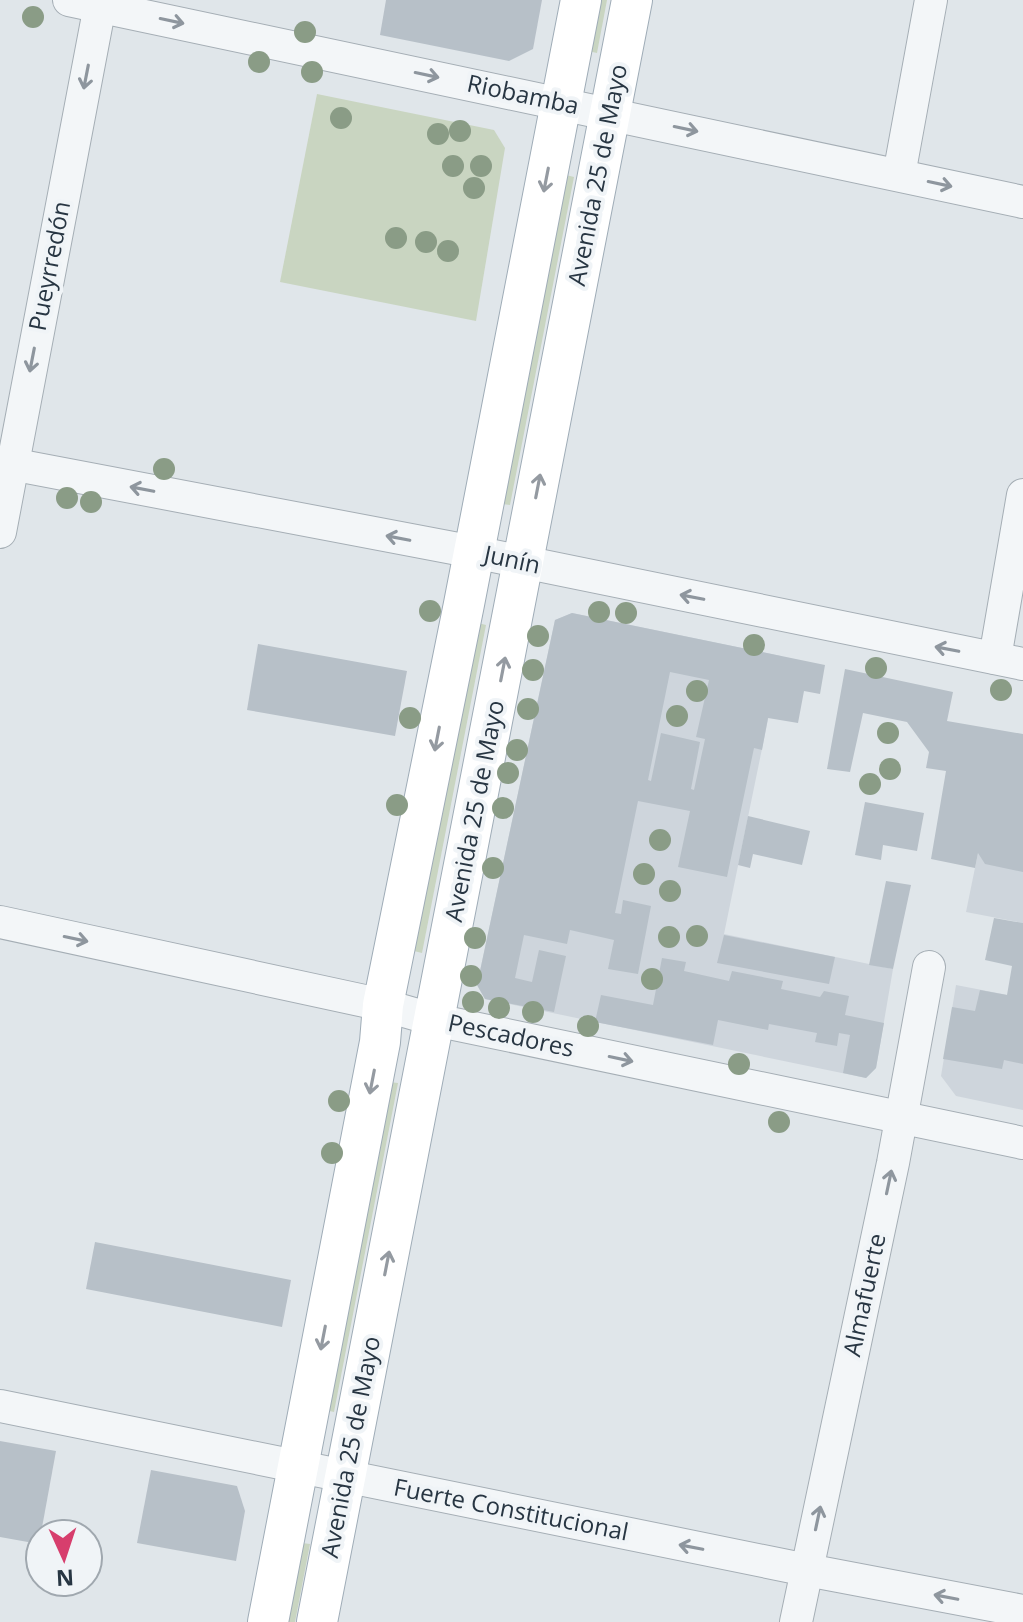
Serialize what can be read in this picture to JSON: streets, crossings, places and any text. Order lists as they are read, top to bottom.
{
  "streets": {
    "main road": ["Avenida 25 de Mayo"],
    "street": [
      "Riobamba",
      "Pueyrredón",
      "Junín",
      "Pescadores",
      "Almafuerte",
      "Fuerte Constitucional"
    ]
  },
  "crossings": [
    ["Riobamba", "Avenida 25 de Mayo"],
    ["Riobamba", "Pueyrredón"],
    ["Avenida 25 de Mayo", "Junín"],
    ["Avenida 25 de Mayo", "Pescadores"],
    ["Avenida 25 de Mayo", "Fuerte Constitucional"],
    ["Pueyrredón", "Junín"],
    ["Pescadores", "Almafuerte"],
    ["Almafuerte", "Fuerte Constitucional"]
  ],
  "one_way": [
    "Riobamba",
    "Pueyrredón",
    "Junín",
    "Pescadores",
    "Almafuerte",
    "Fuerte Constitucional"
  ],
  "north": "bottom"
}
